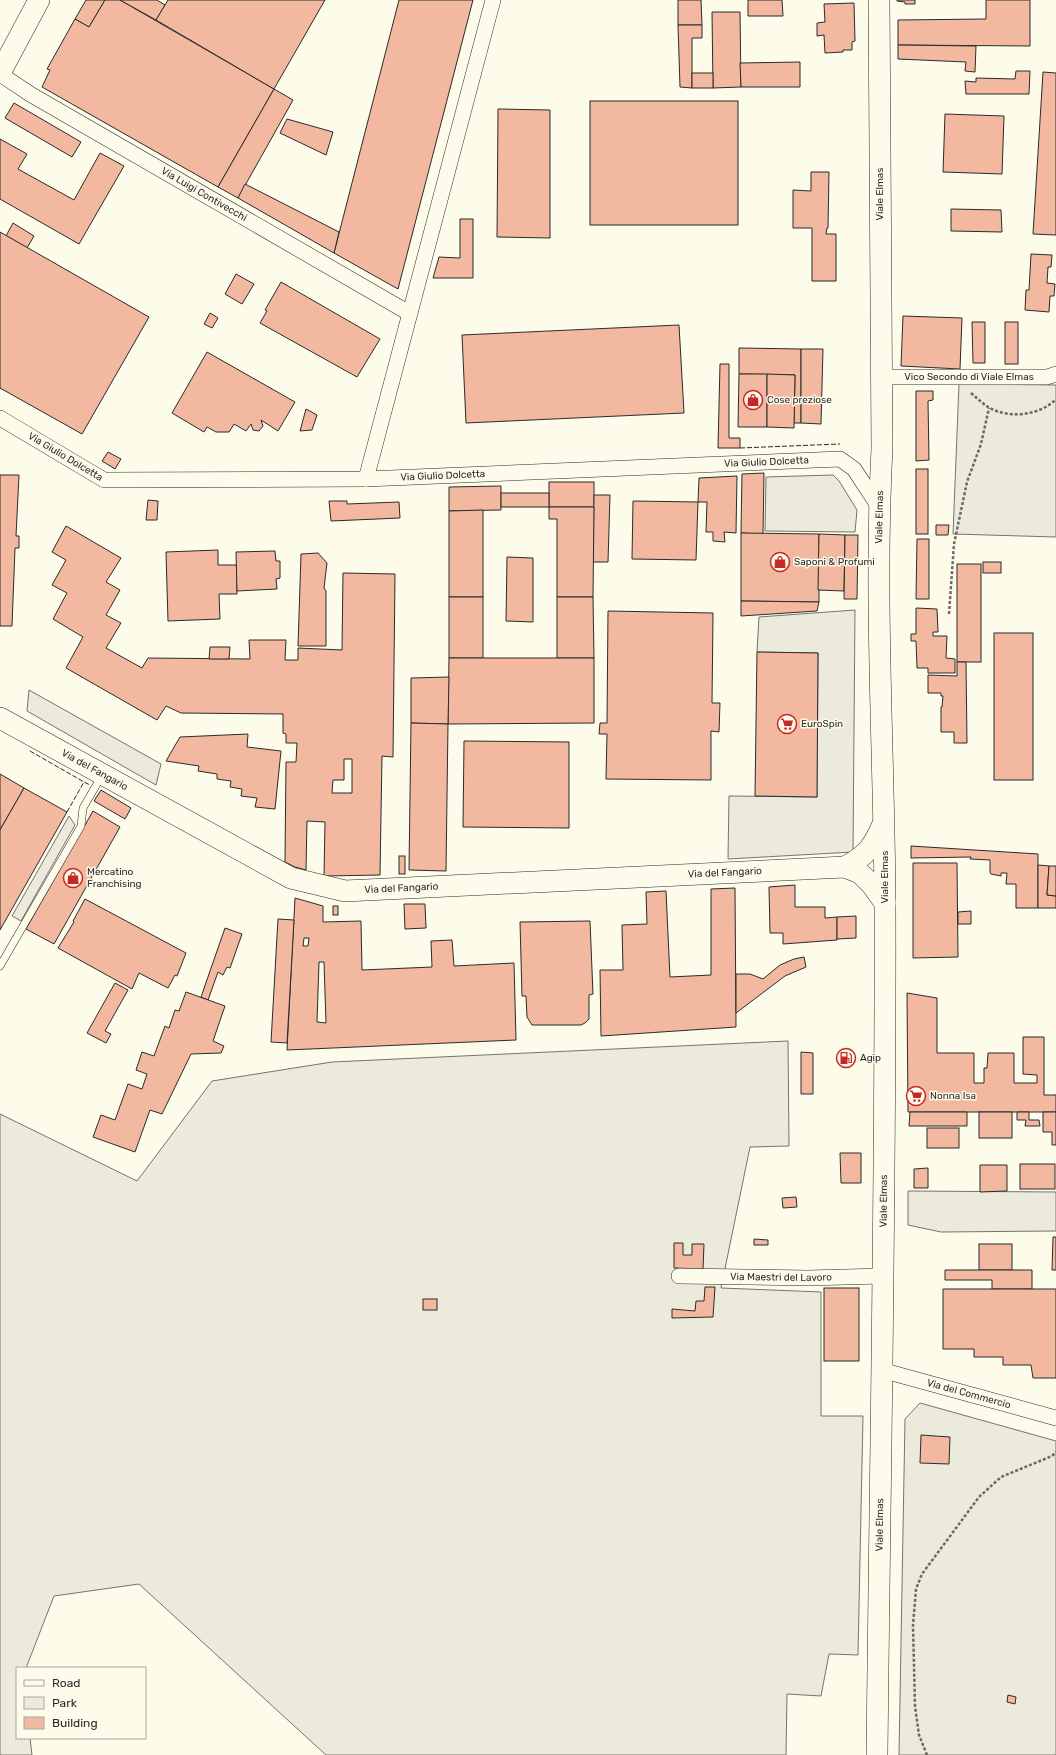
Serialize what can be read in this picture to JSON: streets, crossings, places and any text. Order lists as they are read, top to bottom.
{
  "streets": {
    "main road": ["Viale Elmas", "Via del Fangario"],
    "street": [
      "Via Luigi Contivecchi",
      "Vico Secondo di Viale Elmas",
      "Via Giulio Dolcetta",
      "Via Maestri del Lavoro",
      "Via del Commercio"
    ]
  },
  "crossings": [
    ["Viale Elmas", "Vico Secondo di Viale Elmas"],
    ["Viale Elmas", "Via Giulio Dolcetta"],
    ["Viale Elmas", "Via del Fangario"],
    ["Viale Elmas", "Via Maestri del Lavoro"],
    ["Viale Elmas", "Via del Commercio"]
  ],
  "places": {
    "shop": ["Cose preziose", "Saponi & Profumi", "Mercatino Franchising"],
    "supermarket": ["EuroSpin", "Nonna Isa"],
    "fuel station": ["Agip"]
  },
  "legend": ["Road", "Park", "Building"]
}
